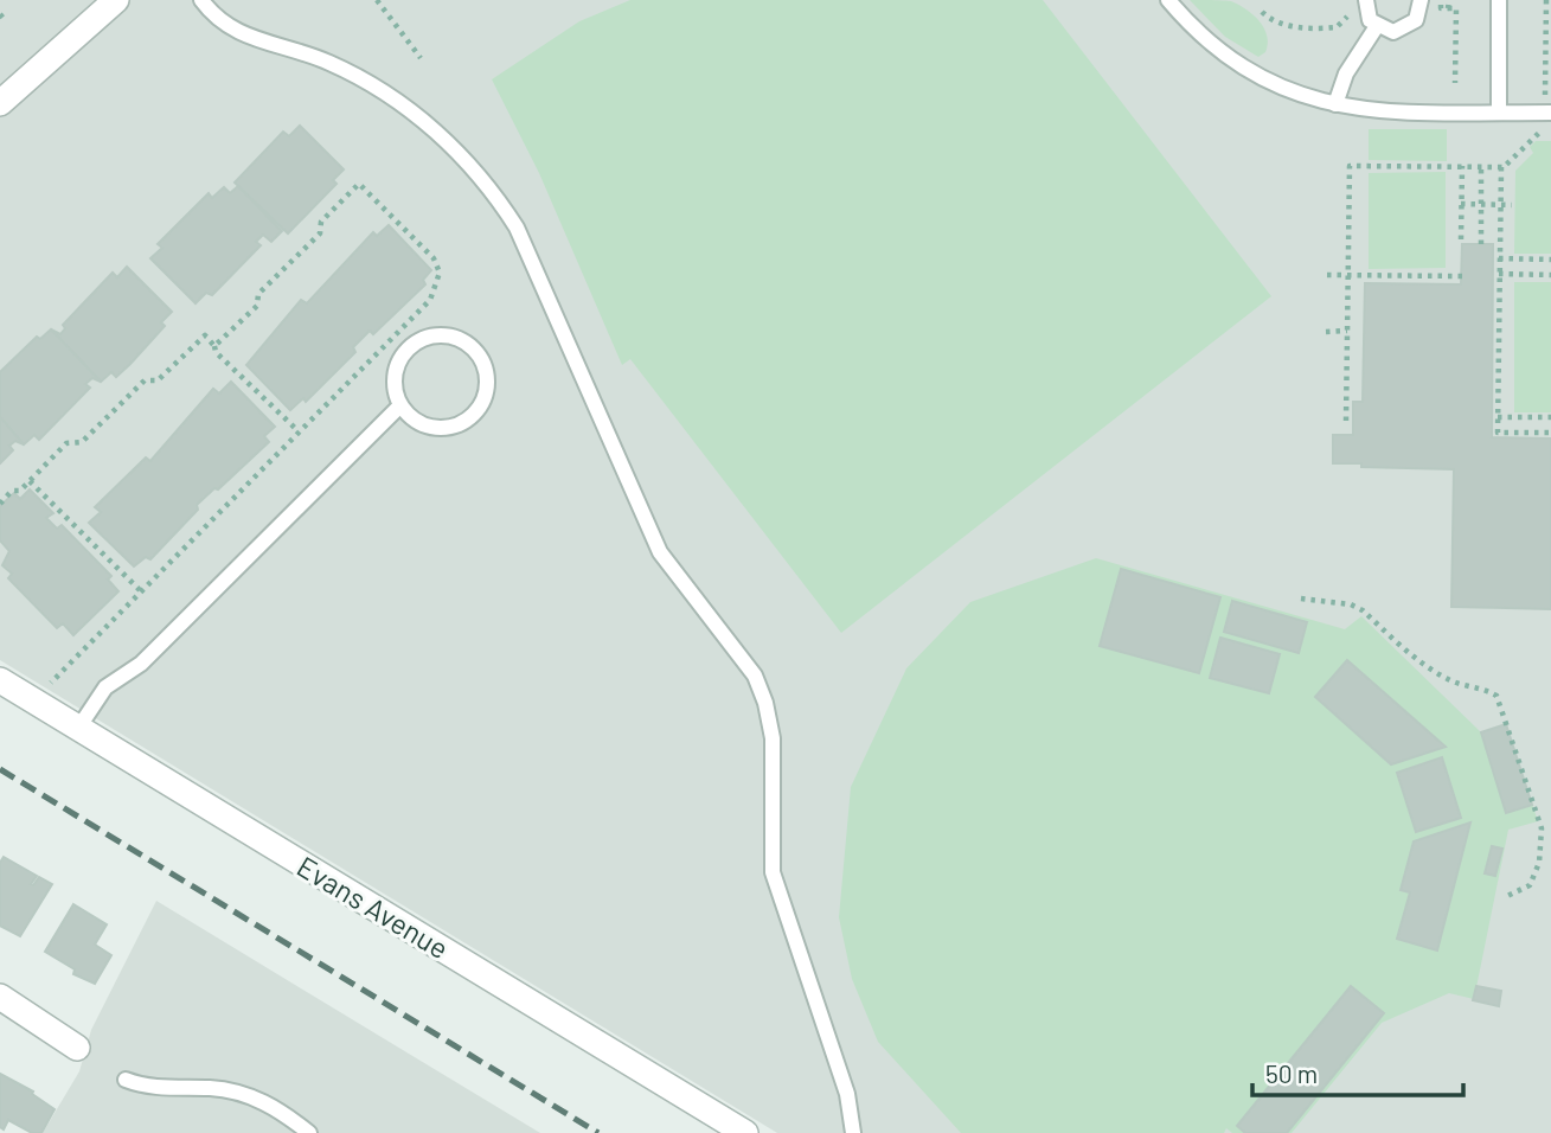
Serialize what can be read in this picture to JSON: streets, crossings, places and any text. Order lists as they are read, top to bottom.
{
  "streets": {
    "street": ["Evans Avenue"]
  },
  "scale_bar": "50 m"
}
